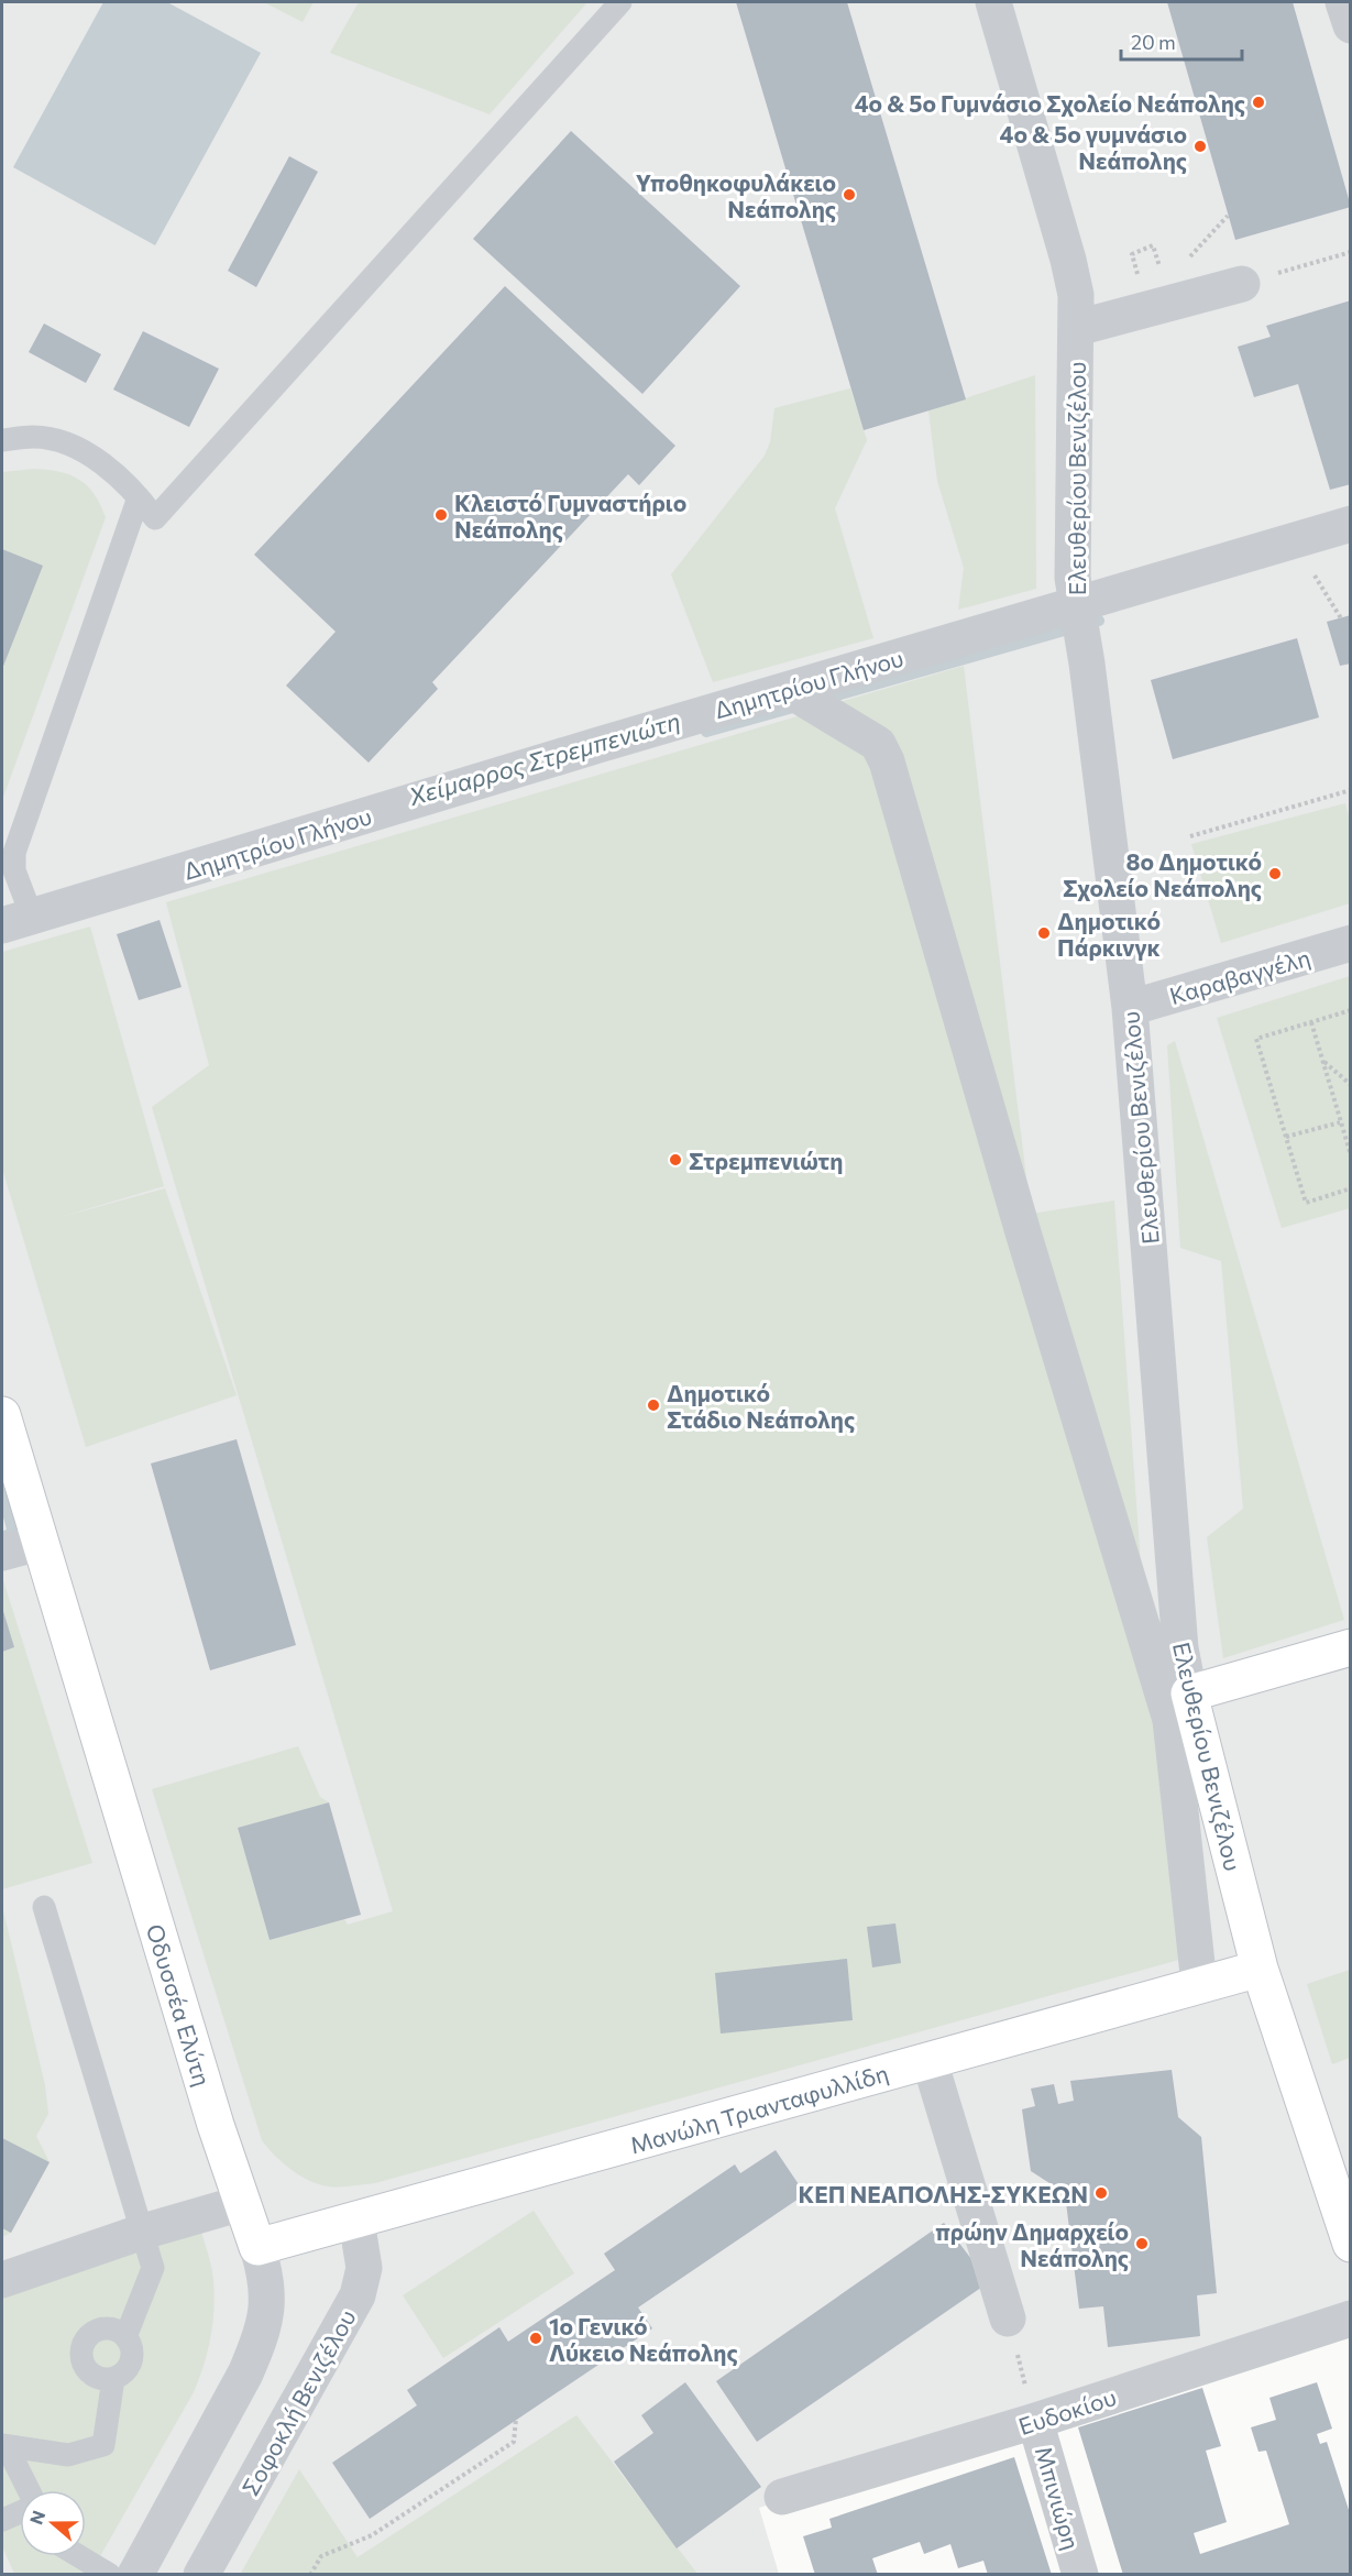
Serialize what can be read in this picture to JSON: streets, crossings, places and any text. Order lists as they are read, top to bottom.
{
  "streets": {
    "street": [
      "Ελευθερίου Βενιζέλου",
      "Δημητρίου Γλήνου",
      "Καραβαγγέλη",
      "Οδυσσέα Ελύτη",
      "Μανώλη Τριανταφυλλίδη",
      "Σοφοκλή Βενιζέλου",
      "Ευδοκίου",
      "Μπινιώρη"
    ]
  },
  "crossings": [
    ["Ελευθερίου Βενιζέλου", "Δημητρίου Γλήνου"],
    ["Ελευθερίου Βενιζέλου", "Καραβαγγέλη"],
    ["Ελευθερίου Βενιζέλου", "Μανώλη Τριανταφυλλίδη"],
    ["Οδυσσέα Ελύτη", "Μανώλη Τριανταφυλλίδη"],
    ["Μανώλη Τριανταφυλλίδη", "Σοφοκλή Βενιζέλου"],
    ["Ευδοκίου", "Μπινιώρη"]
  ],
  "water": ["Χείμαρρος Στρεμπενιώτη"],
  "places": [
    "4ο & 5ο Γυμνάσιο Σχολείο Νεάπολης",
    "4ο & 5ο γυμνάσιο Νεάπολης",
    "Υποθηκοφυλάκειο Νεάπολης",
    "Κλειστό Γυμναστήριο Νεάπολης",
    "8ο Δημοτικό Σχολείο Νεάπολης",
    "Δημοτικό Πάρκινγκ",
    "Στρεμπενιώτη",
    "Δημοτικό Στάδιο Νεάπολης",
    "ΚΕΠ ΝΕΑΠΟΛΗΣ-ΣΥΚΕΩΝ",
    "πρώην Δημαρχείο Νεάπολης",
    "1ο Γενικό Λύκειο Νεάπολης"
  ],
  "scale_bar": "20 m",
  "north": "left"
}
